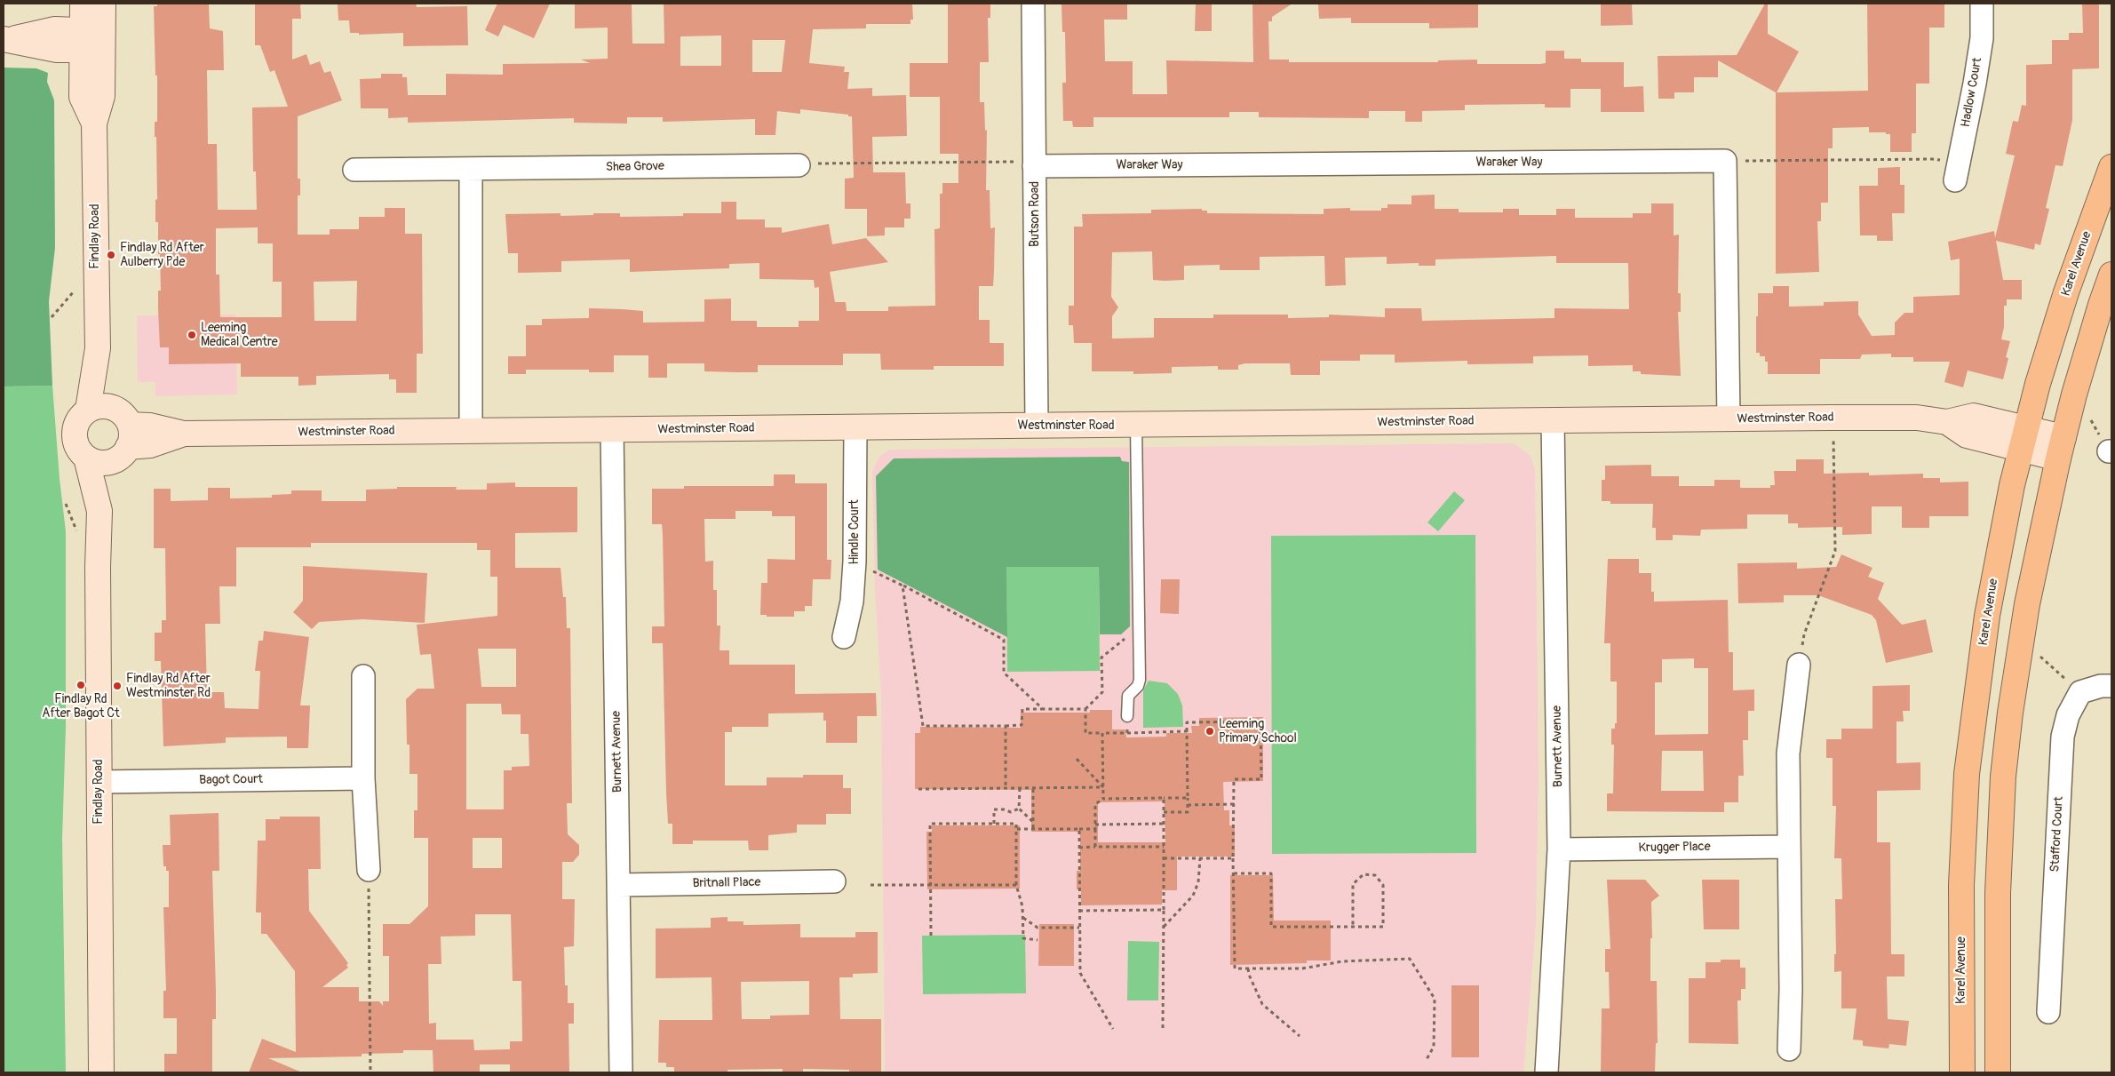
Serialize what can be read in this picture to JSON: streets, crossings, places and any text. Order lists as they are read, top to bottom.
{
  "streets": {
    "main road": ["Findlay Road", "Karel Avenue", "Westminster Road"],
    "street": [
      "Hadlow Court",
      "Waraker Way",
      "Shea Grove",
      "Butson Road",
      "Hindle Court",
      "Burnett Avenue",
      "Bagot Court",
      "Stafford Court",
      "Krugger Place",
      "Britnall Place"
    ]
  },
  "crossings": [
    ["Waraker Way", "Butson Road"],
    ["Butson Road", "Westminster Road"],
    ["Findlay Road", "Westminster Road"],
    ["Findlay Road", "Bagot Court"],
    ["Karel Avenue", "Westminster Road"],
    ["Westminster Road", "Hindle Court"],
    ["Westminster Road", "Burnett Avenue"],
    ["Burnett Avenue", "Krugger Place"],
    ["Burnett Avenue", "Britnall Place"]
  ],
  "places": [
    "Findlay Rd After Aulberry Pde",
    "Leeming Medical Centre",
    "Findlay Rd After Bagot Ct",
    "Findlay Rd After Westminster Rd",
    "Leeming Primary School"
  ]
}
